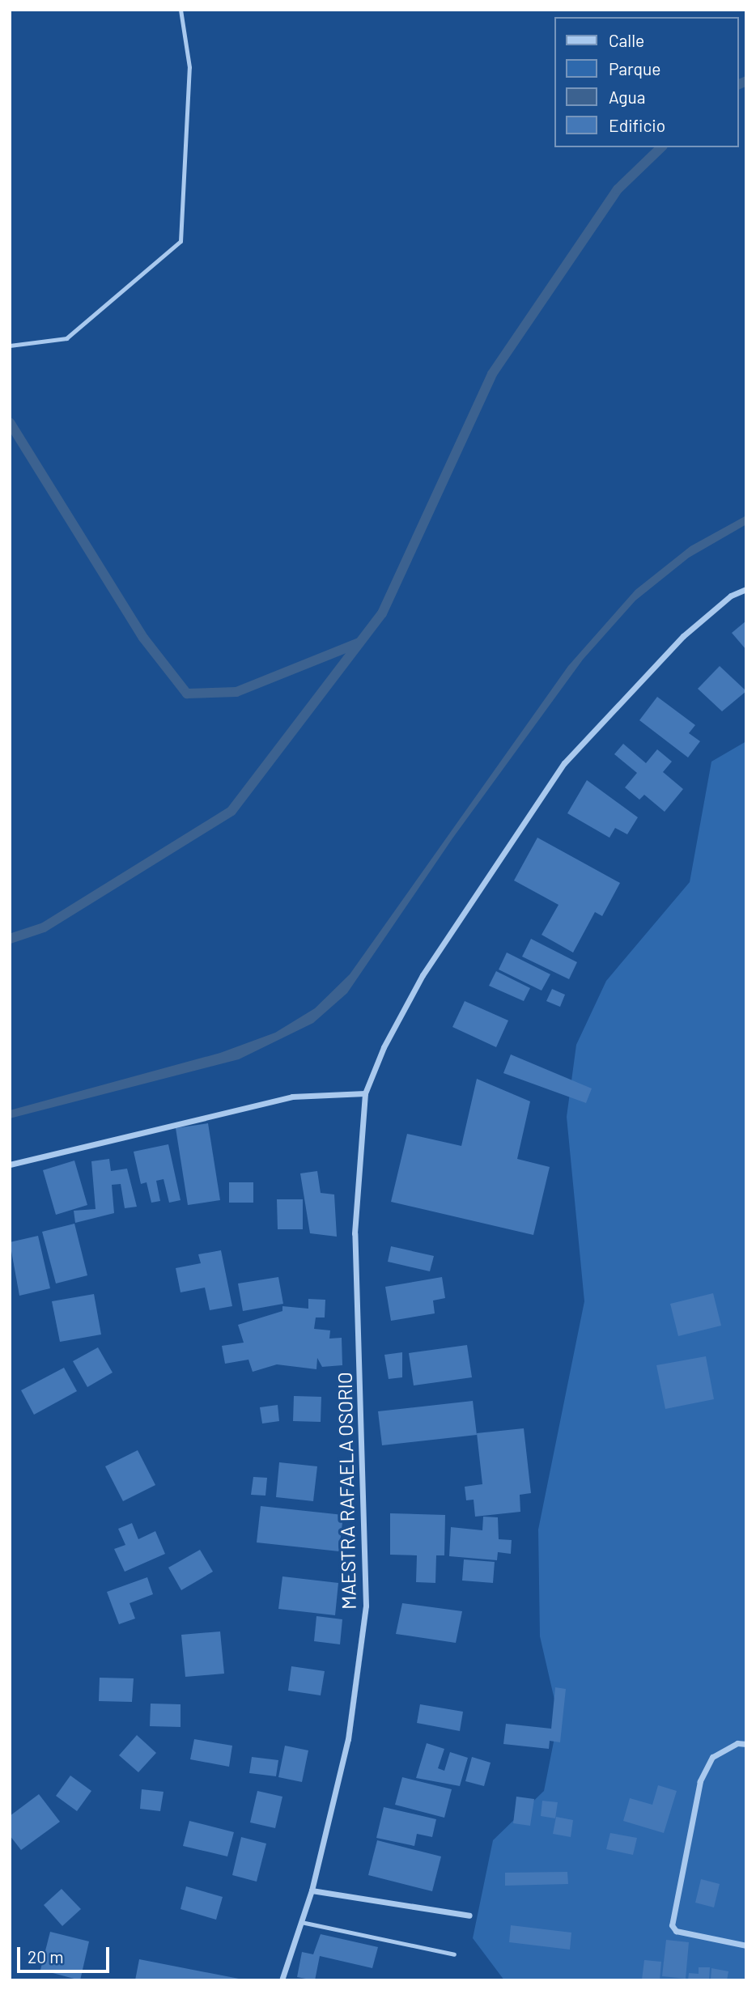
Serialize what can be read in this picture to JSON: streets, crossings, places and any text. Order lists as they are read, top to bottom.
{
  "streets": {
    "street": ["MAESTRA RAFAELA OSORIO"]
  },
  "legend": [
    "Calle",
    "Parque",
    "Agua",
    "Edificio"
  ],
  "scale_bar": "20 m"
}
